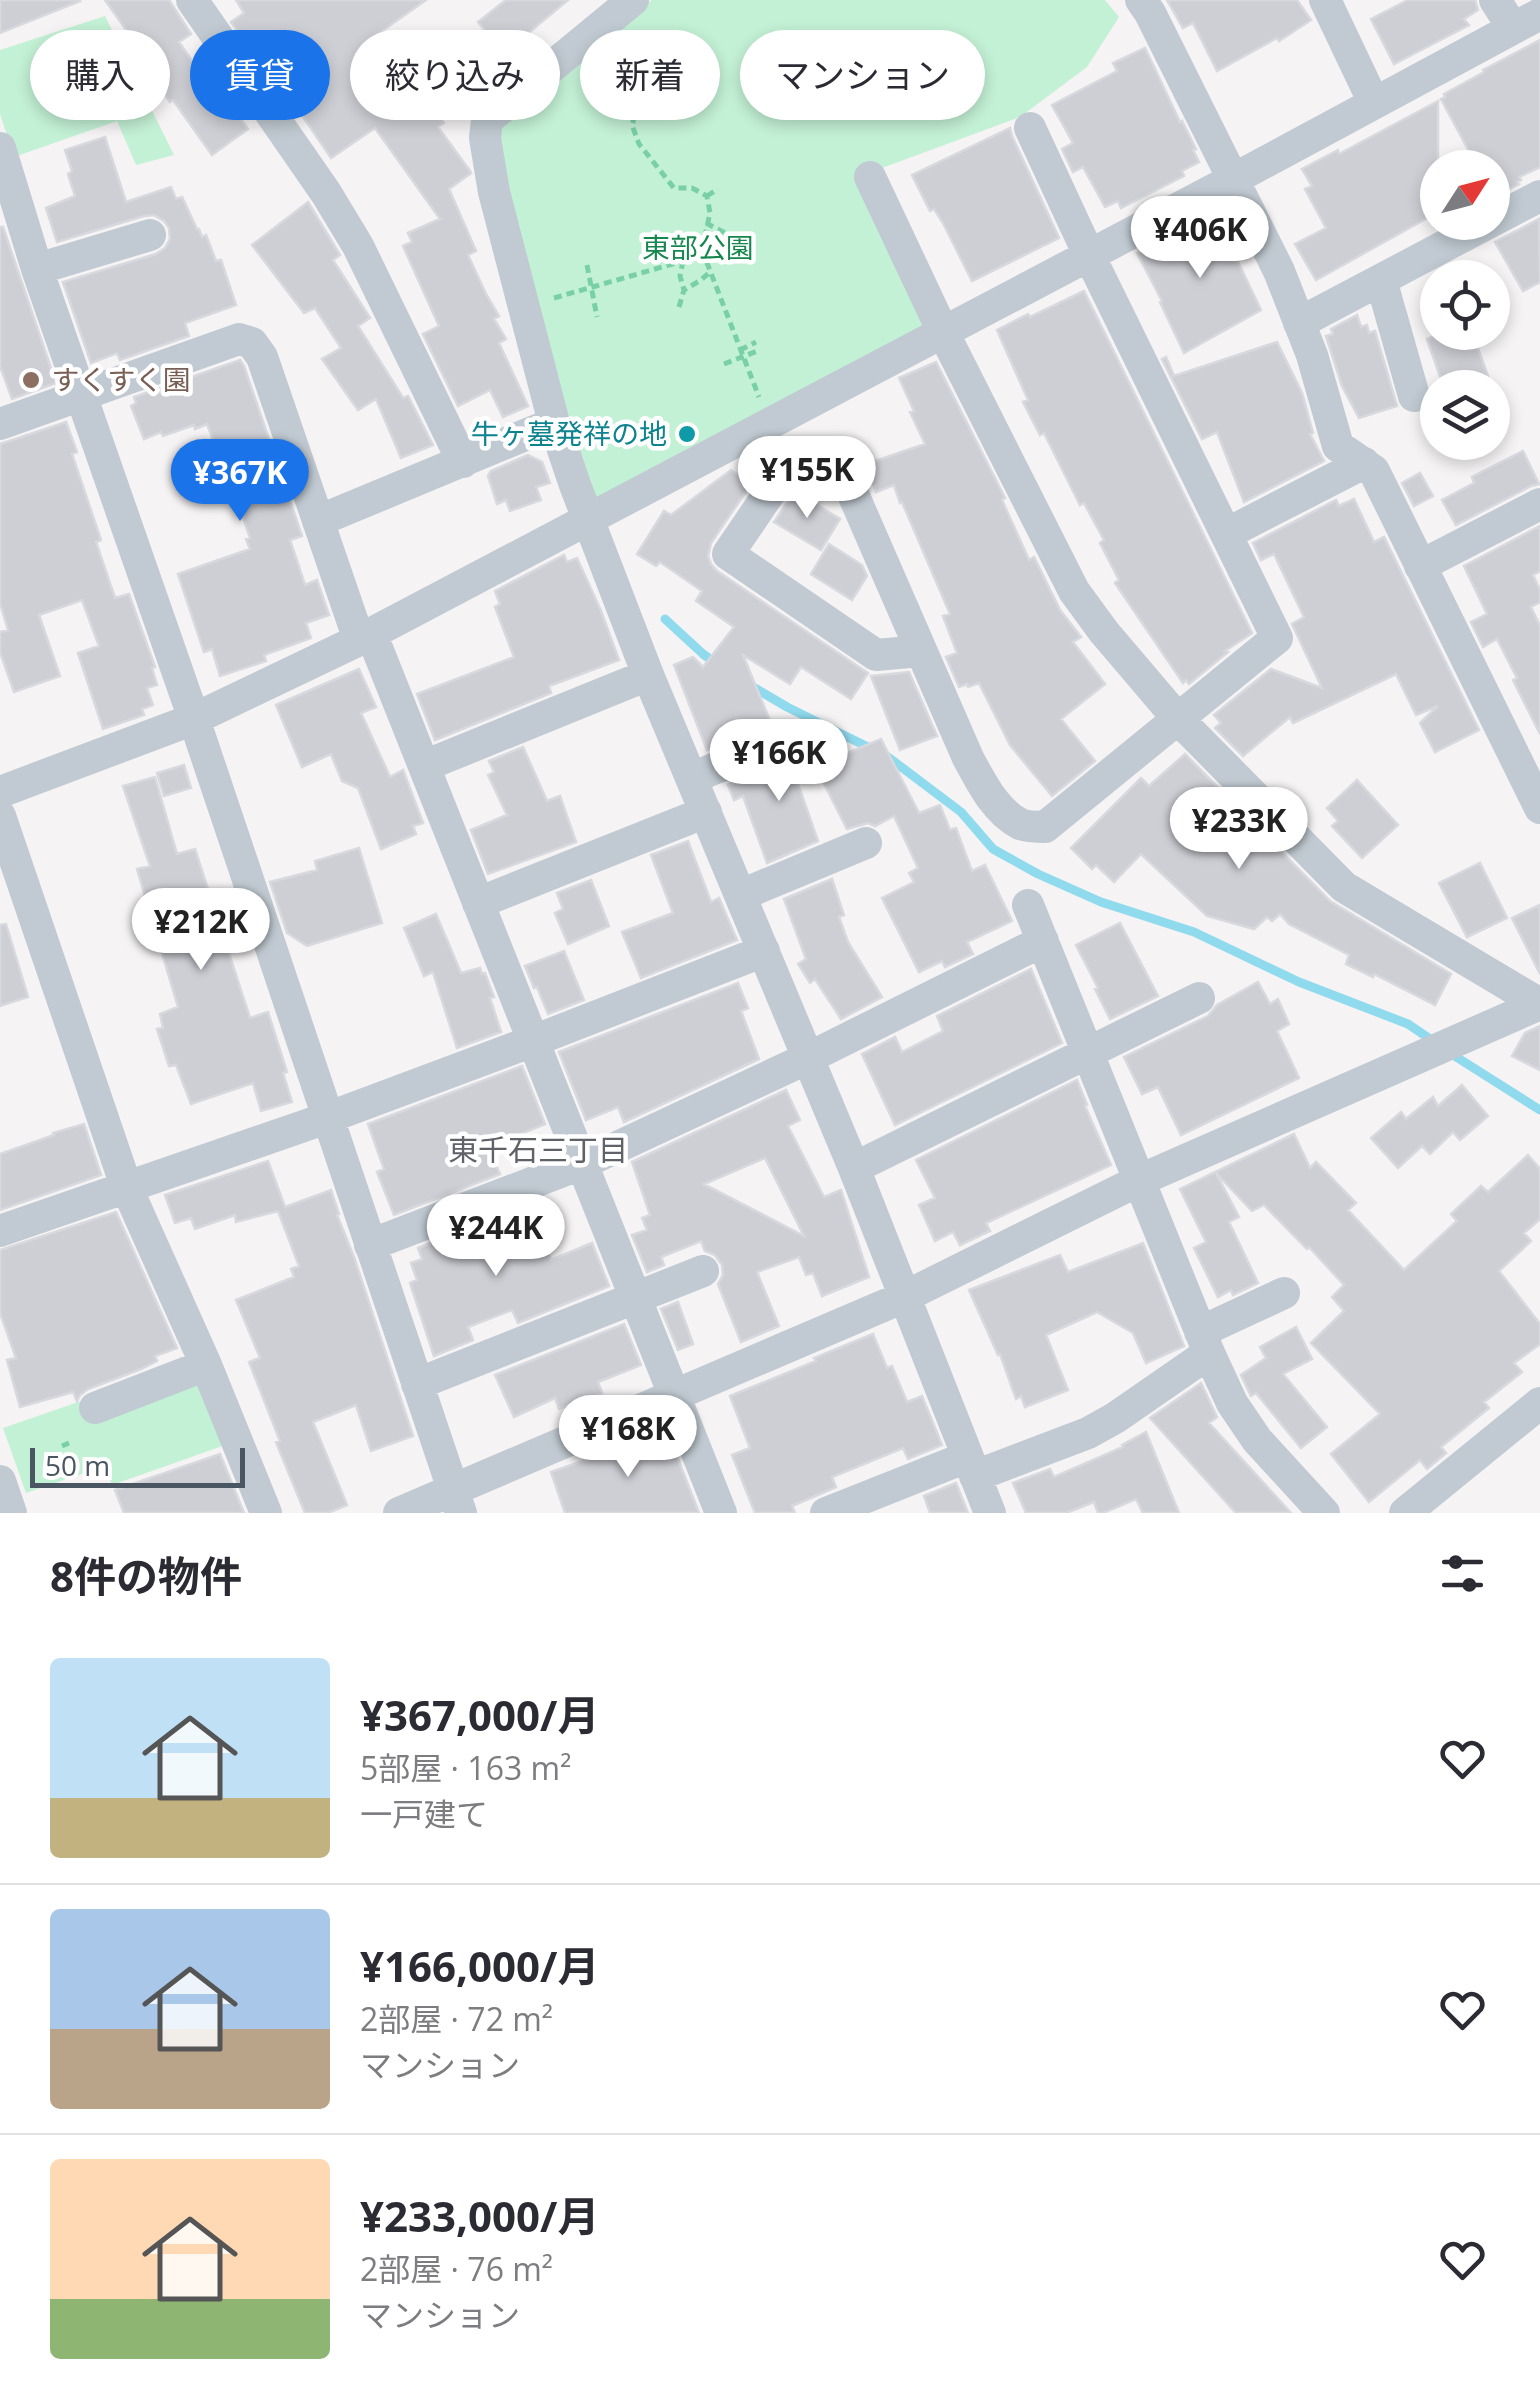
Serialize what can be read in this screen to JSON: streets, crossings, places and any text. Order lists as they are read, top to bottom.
{
  "districts": ["東千石三丁目"],
  "parks": ["東部公園"],
  "places": ["すくすく園", "牛ヶ墓発祥の地"],
  "scale_bar": "50 m",
  "north": "top right",
  "page": {
    "chip": [
      "購入",
      "賃貸",
      "絞り込み",
      "新着",
      "マンション"
    ],
    "price": [
      "¥406K",
      "¥155K",
      "¥367K",
      "¥166K",
      "¥233K",
      "¥212K",
      "¥244K",
      "¥168K"
    ],
    "scale": "50 m",
    "heading": "8件の物件",
    "list": [
      {
        "name": "¥367,000/月",
        "note": "5部屋 · 163 m² · 一戸建て"
      },
      {
        "name": "¥166,000/月",
        "note": "2部屋 · 72 m² · マンション"
      },
      {
        "name": "¥233,000/月",
        "note": "2部屋 · 76 m² · マンション"
      }
    ]
  }
}
